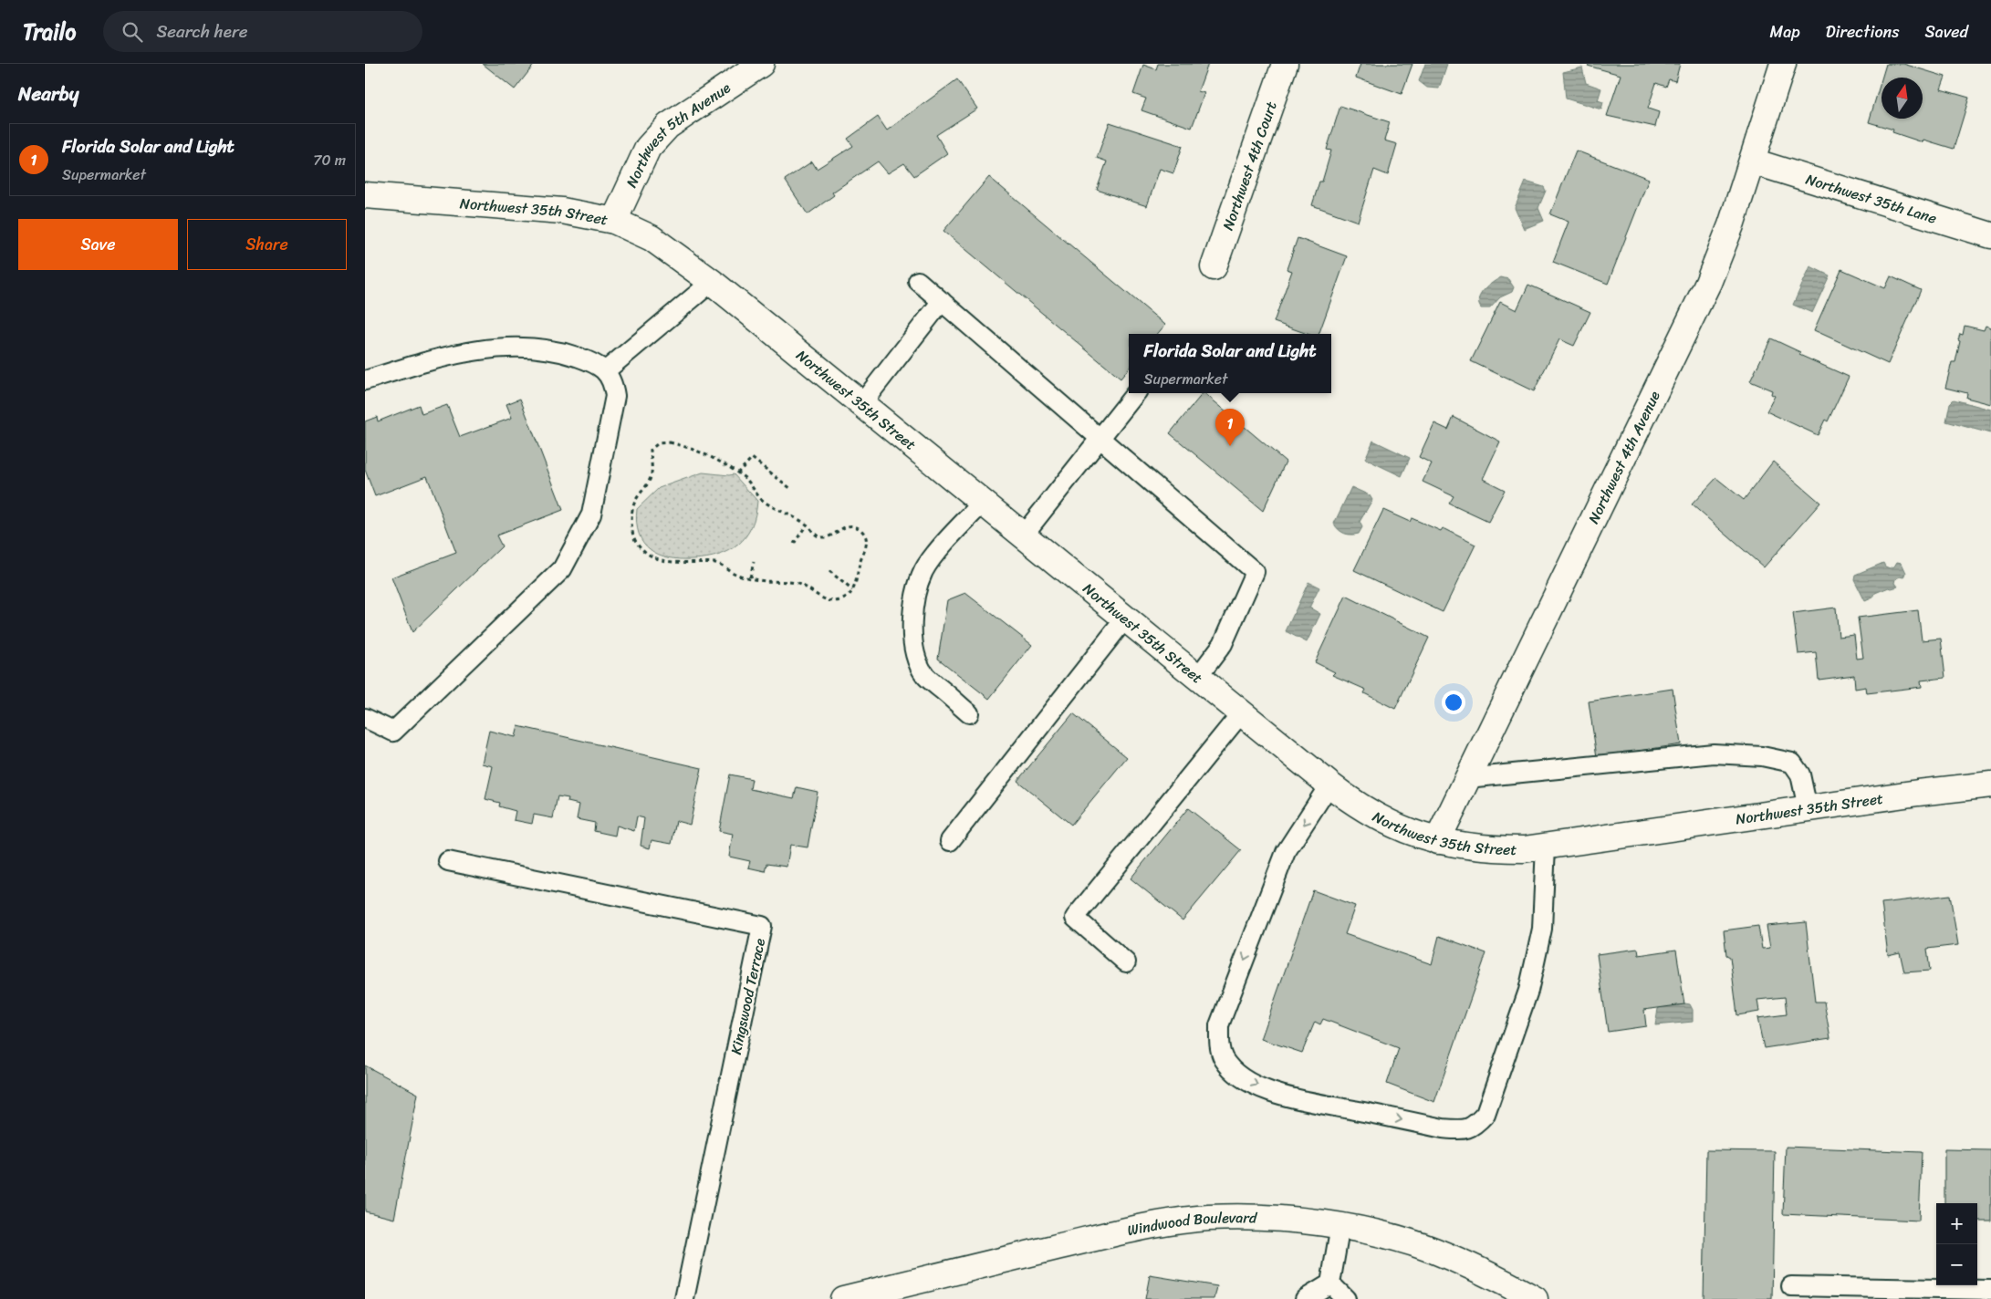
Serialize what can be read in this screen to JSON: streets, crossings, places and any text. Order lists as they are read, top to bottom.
{
  "streets": {
    "street": [
      "Northwest 5th Avenue",
      "Northwest 4th Court",
      "Northwest 35th Lane",
      "Northwest 35th Street",
      "Northwest 4th Avenue",
      "Windwood Boulevard"
    ],
    "lane": ["Kingswood Terrace"]
  },
  "crossings": [
    ["Northwest 5th Avenue", "Northwest 35th Street"],
    ["Northwest 35th Lane", "Northwest 4th Avenue"],
    ["Northwest 35th Street", "Northwest 4th Avenue"]
  ],
  "north": "top",
  "page": {
    "header": "Trailo",
    "search": "Search here",
    "nav": ["Map", "Directions", "Saved"],
    "heading": "Nearby",
    "list": [
      {
        "mark": "1",
        "name": "Florida Solar and Light",
        "note": "Supermarket",
        "value": "70 m"
      }
    ],
    "buttons": ["Save", "Share"],
    "popup": ["Florida Solar and Light", "Supermarket"],
    "pins": "1",
    "map_buttons": ["+", "−"]
  }
}
